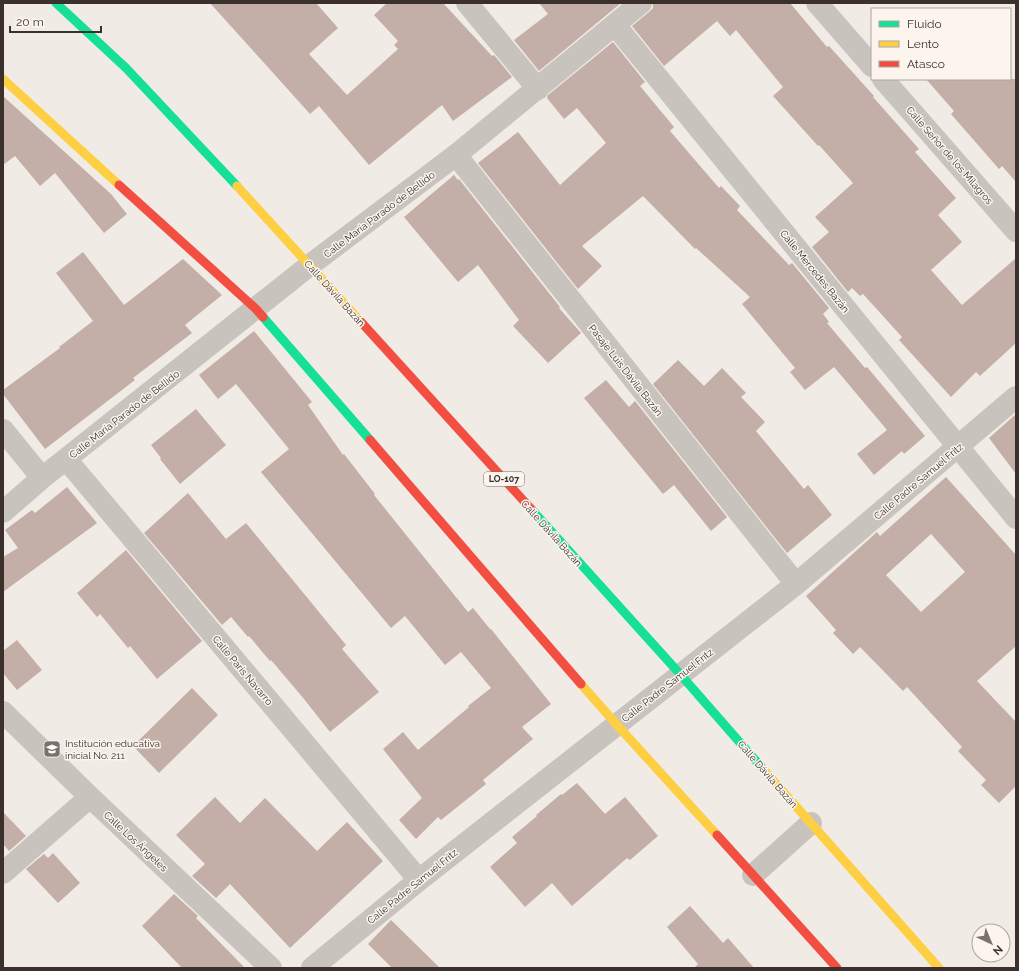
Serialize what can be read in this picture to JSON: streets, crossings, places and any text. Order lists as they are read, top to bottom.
{
  "streets": {
    "main road": ["Calle Dávila Bazán", "LO-107"],
    "street": [
      "Calle Señor de los Milagros",
      "Calle María Parado de Bellido",
      "Calle Mercedes Bazán",
      "Pasaje Luis Dávila Bazán",
      "Calle Padre Samuel Fritz",
      "Calle Paris Navarro",
      "Calle Los Ángeles"
    ]
  },
  "crossings": [
    ["Calle María Parado de Bellido", "Calle Mercedes Bazán"],
    ["Calle María Parado de Bellido", "Calle Dávila Bazán"],
    ["Calle María Parado de Bellido", "Pasaje Luis Dávila Bazán"],
    ["Calle María Parado de Bellido", "Calle Paris Navarro"],
    ["Calle Mercedes Bazán", "Calle Padre Samuel Fritz"],
    ["Calle Dávila Bazán", "Calle Padre Samuel Fritz"],
    ["Pasaje Luis Dávila Bazán", "Calle Padre Samuel Fritz"],
    ["Calle Padre Samuel Fritz", "Calle Paris Navarro"]
  ],
  "places": {
    "school or university": ["Institución educativa inicial No. 211"]
  },
  "legend": ["Fluido", "Lento", "Atasco"],
  "scale_bar": "20 m",
  "north": "bottom right"
}
